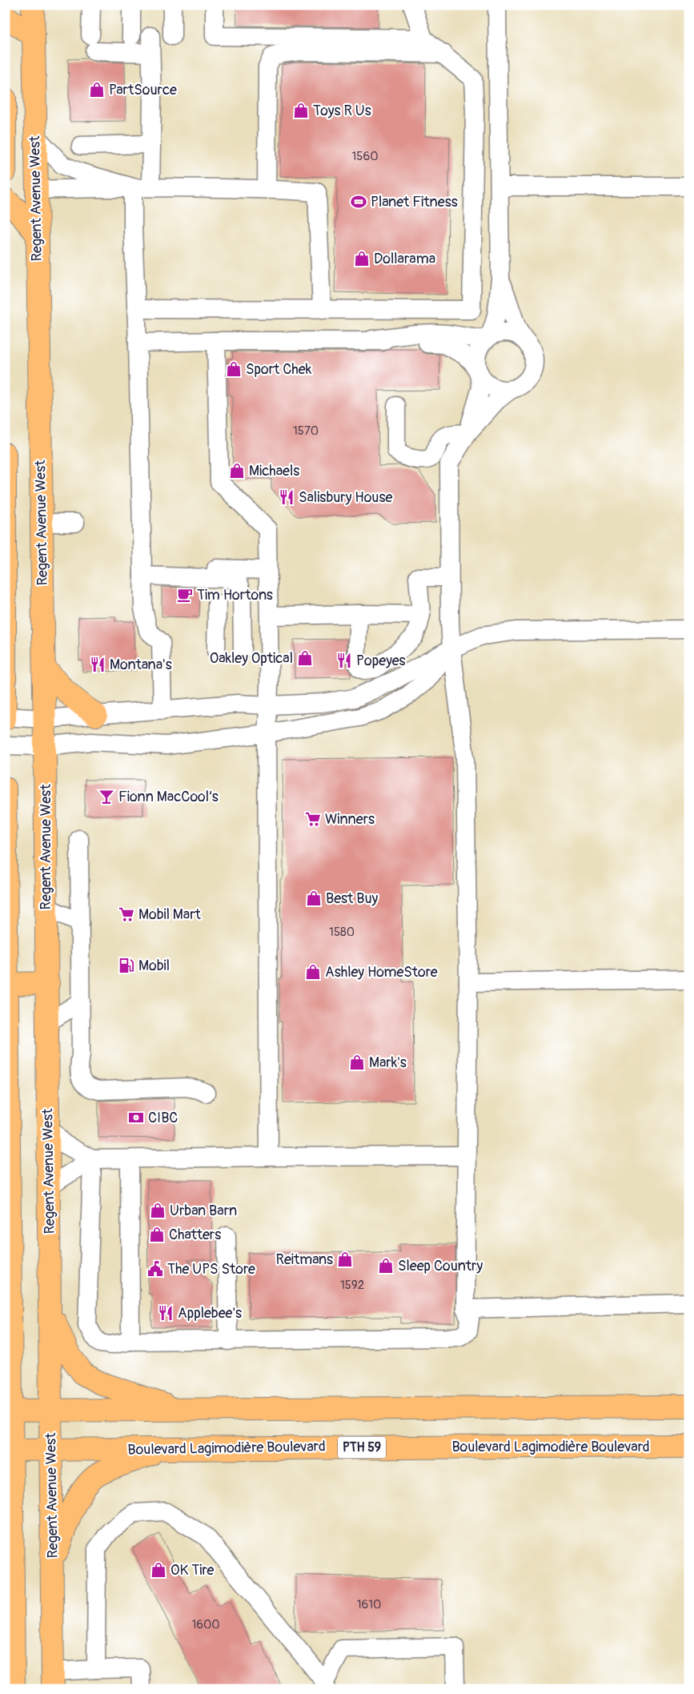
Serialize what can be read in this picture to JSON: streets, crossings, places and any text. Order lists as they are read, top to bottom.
{
  "streets": {
    "main road": ["Regent Avenue West", "Boulevard Lagimodière Boulevard", "PTH 59"]
  },
  "crossings": [
    ["Regent Avenue West", "Boulevard Lagimodière Boulevard"]
  ],
  "places": {
    "shop": [
      "PartSource",
      "Toys R Us",
      "Dollarama",
      "Sport Chek",
      "Michaels",
      "Oakley Optical",
      "Best Buy",
      "Ashley HomeStore",
      "Mark's",
      "Urban Barn",
      "Chatters",
      "Reitmans",
      "Sleep Country",
      "OK Tire"
    ],
    "sports": ["Planet Fitness"],
    "restaurant": [
      "Salisbury House",
      "Popeyes",
      "Montana's",
      "Applebee's"
    ],
    "cafe": ["Tim Hortons"],
    "bar": ["Fionn MacCool’s"],
    "supermarket": ["Winners", "Mobil Mart"],
    "fuel station": ["Mobil"],
    "bank": ["CIBC"],
    "public building": ["The UPS Store"]
  },
  "house_numbers": [
    "1560",
    "1570",
    "1580",
    "1592",
    "1610",
    "1600"
  ]
}
